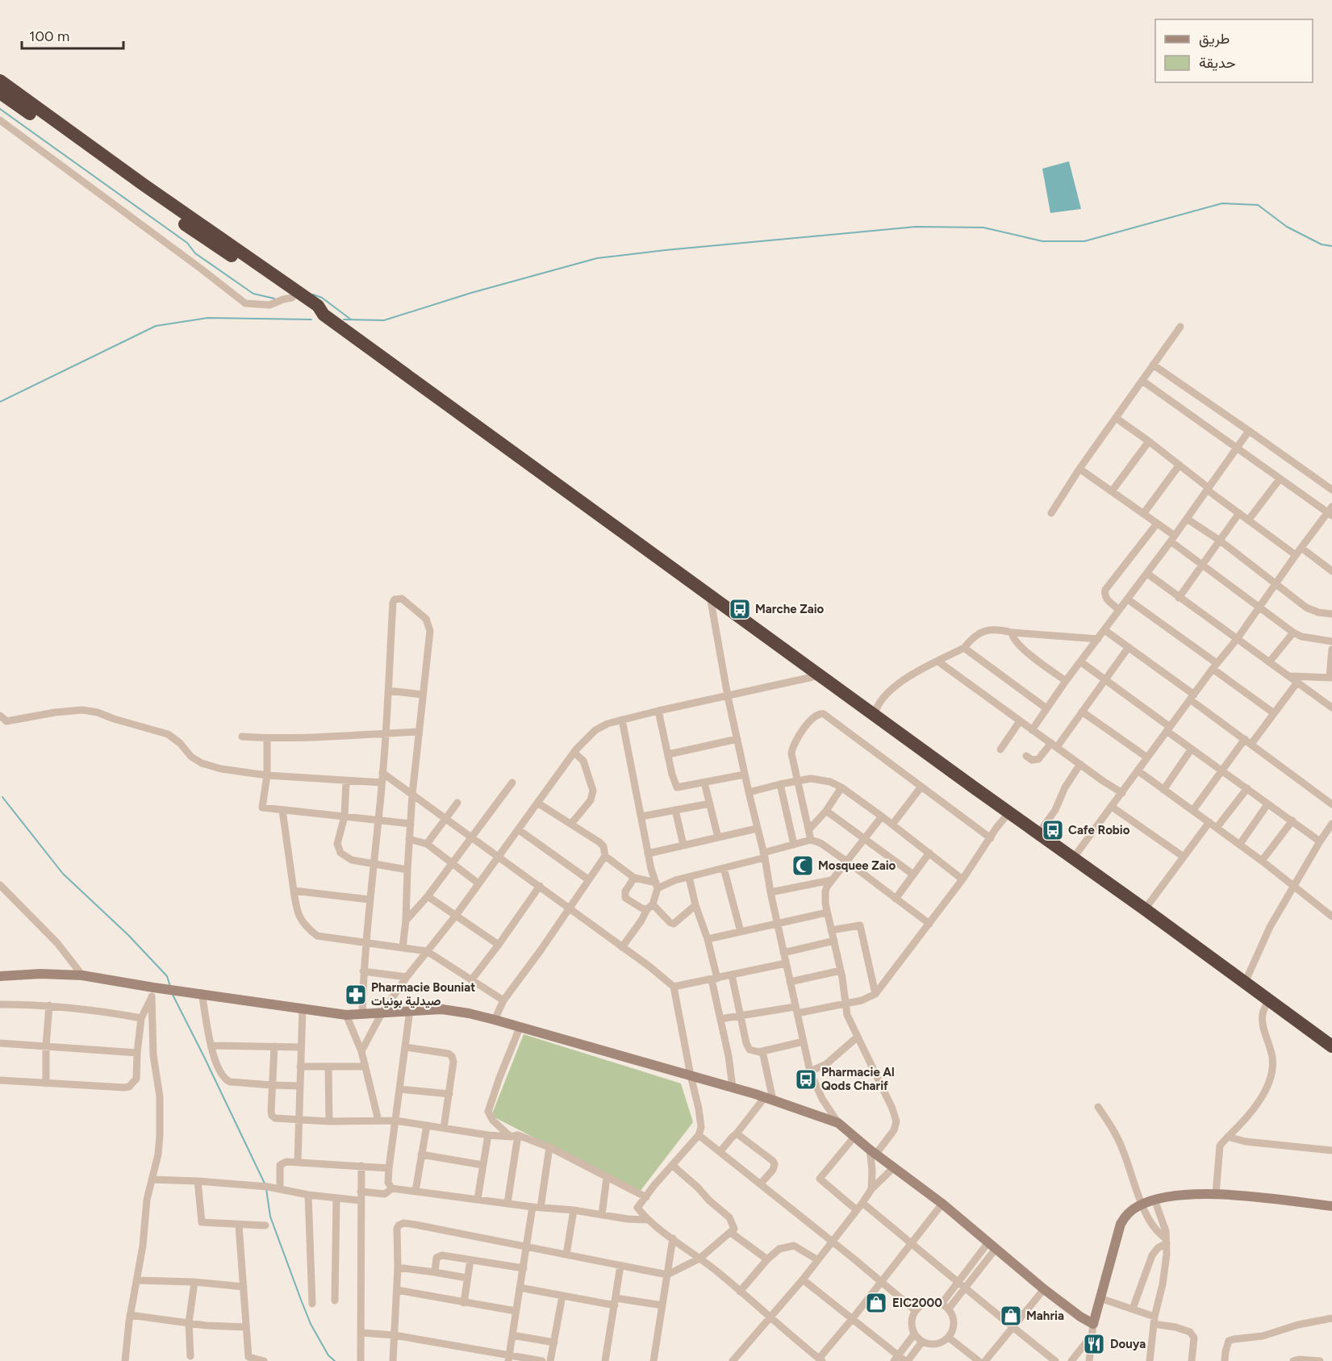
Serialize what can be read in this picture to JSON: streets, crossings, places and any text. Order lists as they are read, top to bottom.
{
  "places": {
    "bus stop": ["Marche Zaio", "Cafe Robio", "Pharmacie Al Qods Charif"],
    "mosque": ["Mosquee Zaio"],
    "pharmacy": ["Pharmacie Bouniat صيدلية بونيات"],
    "shop": ["EIC2000", "Mahria"],
    "restaurant": ["Douya"]
  },
  "legend": ["طريق", "حديقة"],
  "scale_bar": "100 m"
}
